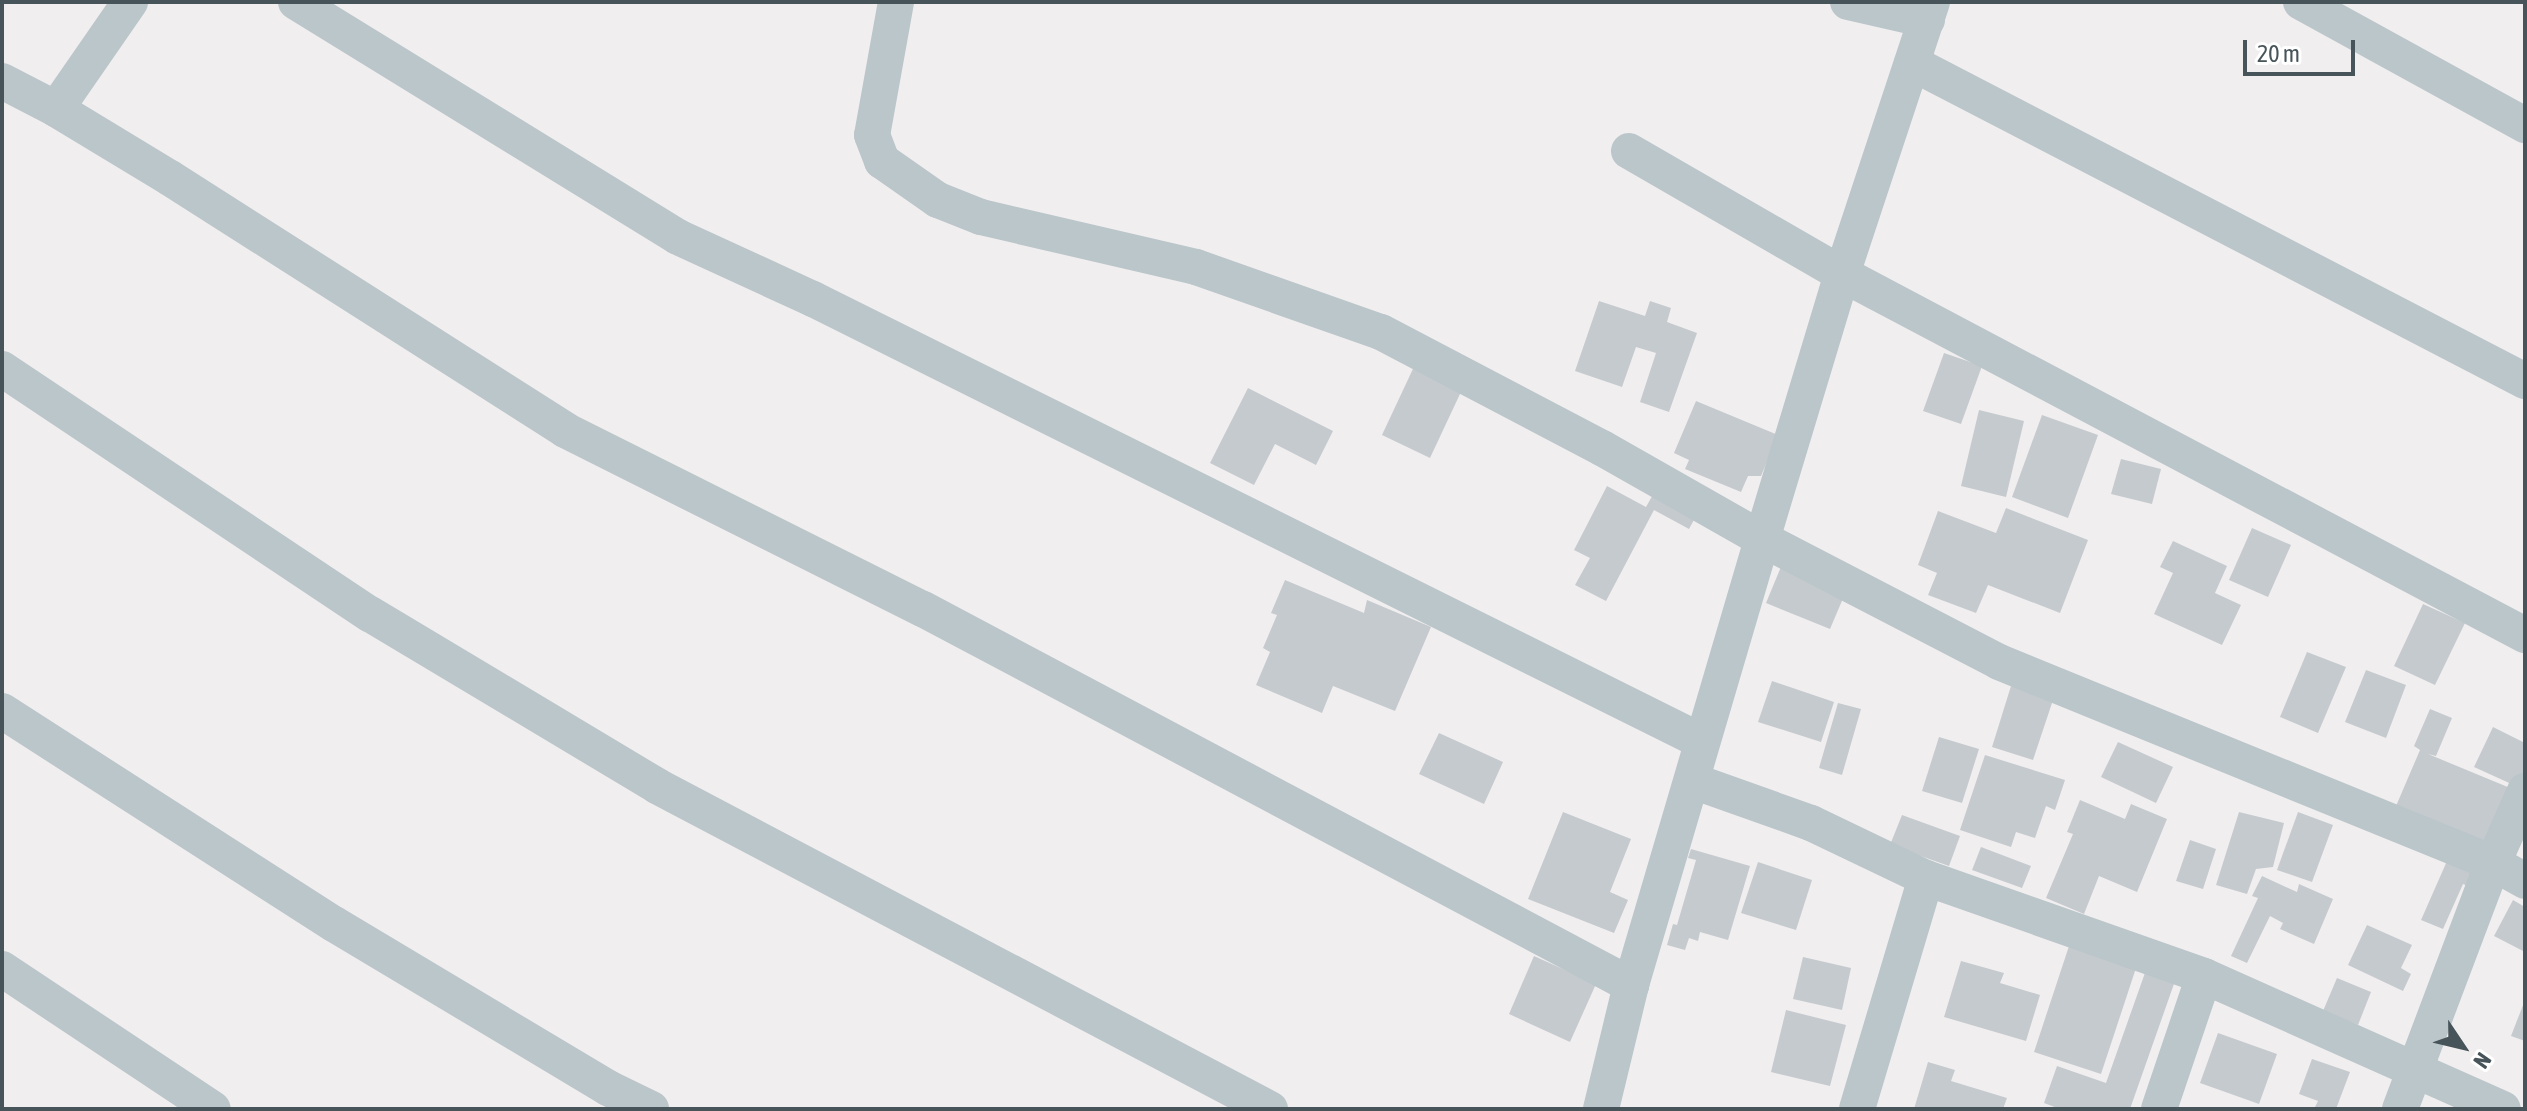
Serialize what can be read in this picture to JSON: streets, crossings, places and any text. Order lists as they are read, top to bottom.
{
  "scale_bar": "20 m",
  "north": "bottom right"
}
